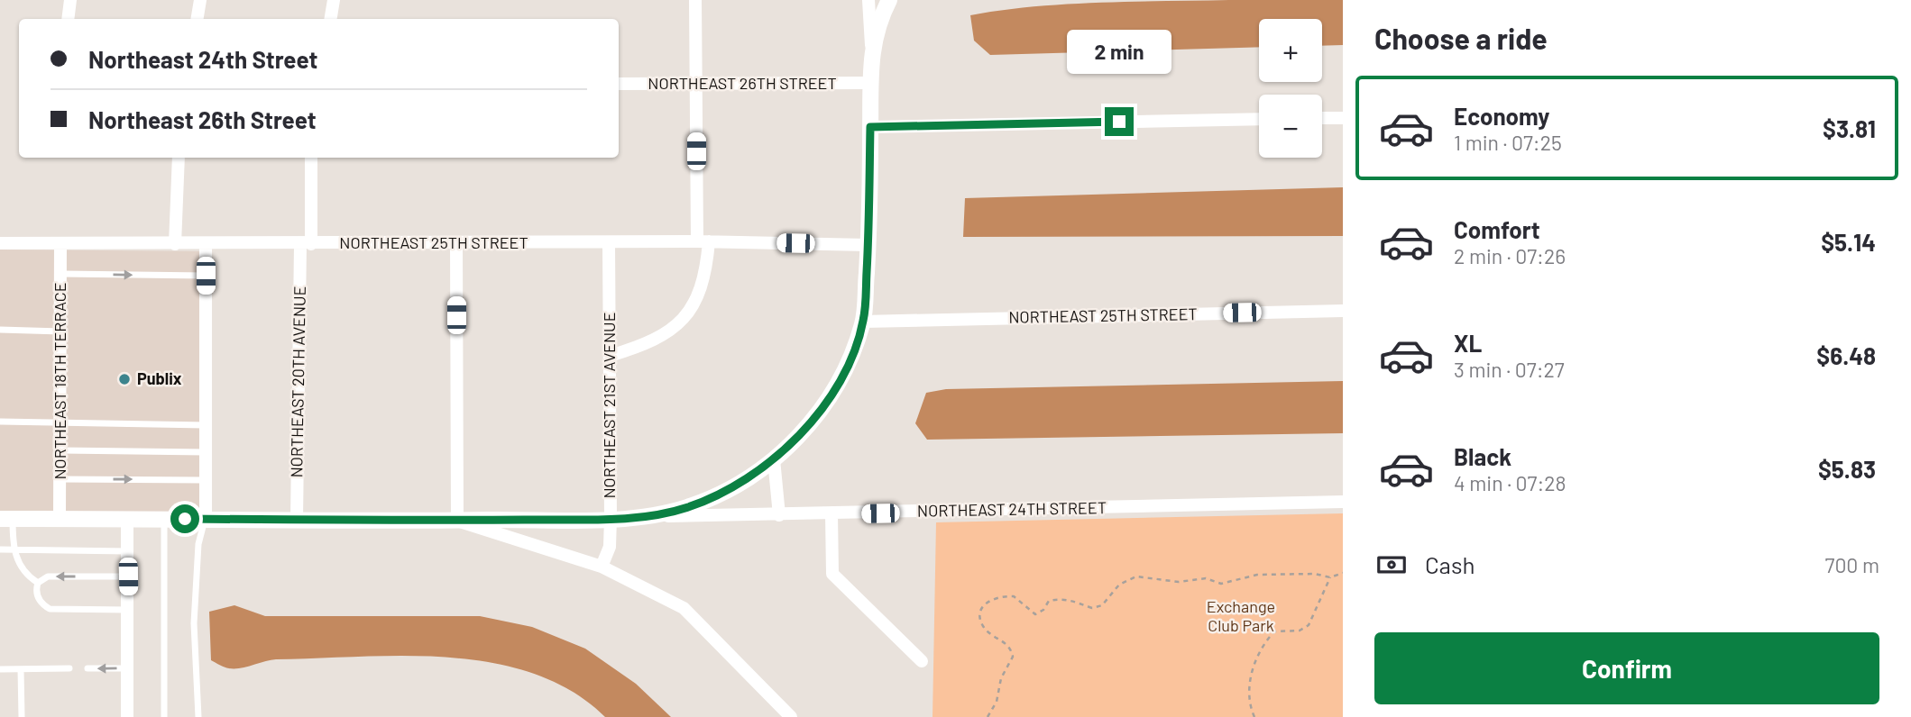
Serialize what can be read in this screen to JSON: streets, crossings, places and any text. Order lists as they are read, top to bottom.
{
  "streets": {
    "street": [
      "NORTHEAST 26TH STREET",
      "NORTHEAST 25TH STREET",
      "NORTHEAST 18TH TERRACE",
      "NORTHEAST 20TH AVENUE",
      "NORTHEAST 21ST AVENUE",
      "NORTHEAST 24TH STREET"
    ]
  },
  "crossings": [
    ["NORTHEAST 25TH STREET", "NORTHEAST 18TH TERRACE"],
    ["NORTHEAST 25TH STREET", "NORTHEAST 20TH AVENUE"],
    ["NORTHEAST 25TH STREET", "NORTHEAST 21ST AVENUE"],
    ["NORTHEAST 18TH TERRACE", "NORTHEAST 24TH STREET"],
    ["NORTHEAST 20TH AVENUE", "NORTHEAST 24TH STREET"],
    ["NORTHEAST 21ST AVENUE", "NORTHEAST 24TH STREET"]
  ],
  "parks": ["Exchange Club Park"],
  "places": ["Publix"],
  "page": {
    "heading": "Choose a ride",
    "map_buttons": ["+", "−"],
    "banner": ["Northeast 24th Street", "Northeast 26th Street"],
    "bubble": "2 min",
    "list": [
      {
        "name": "Economy",
        "note": "1 min · 07:25",
        "value": "$3.81"
      },
      {
        "name": "Comfort",
        "note": "2 min · 07:26",
        "value": "$5.14"
      },
      {
        "name": "XL",
        "note": "3 min · 07:27",
        "value": "$6.48"
      },
      {
        "name": "Black",
        "note": "4 min · 07:28",
        "value": "$5.83"
      }
    ],
    "pay": ["Cash", "700 m"],
    "buttons": "Confirm"
  }
}
